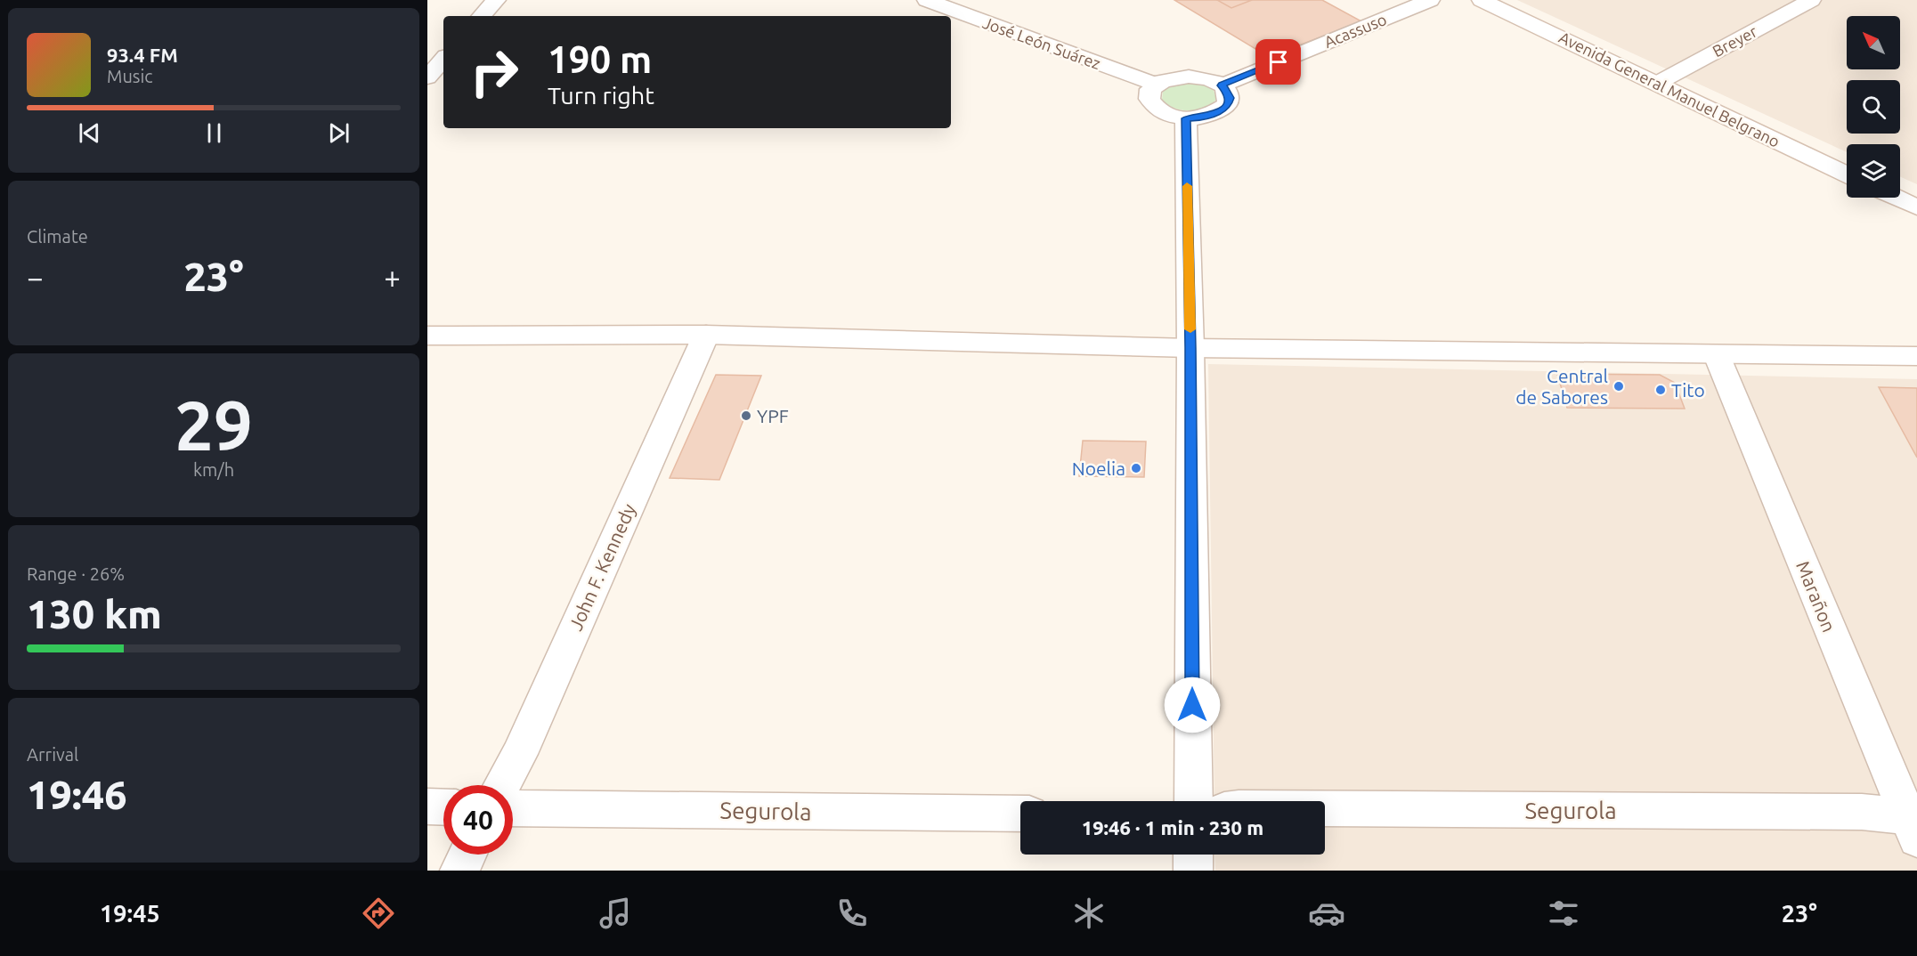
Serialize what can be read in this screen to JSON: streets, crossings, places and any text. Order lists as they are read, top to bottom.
{
  "streets": {
    "street": [
      "Acassuso",
      "Breyer",
      "José León Suárez",
      "Avenida General Manuel Belgrano",
      "John F. Kennedy",
      "Marañon",
      "Segurola"
    ]
  },
  "crossings": [
    ["Breyer", "Avenida General Manuel Belgrano"],
    ["Marañon", "Segurola"]
  ],
  "places": [
    "Central de Sabores",
    "Tito",
    "YPF",
    "Noelia"
  ],
  "north": "top left",
  "page": {
    "turn": ["190 m", "Turn right"],
    "song": ["93.4 FM", "Music"],
    "tile": [
      "Climate",
      ["29", "km/h"],
      ["Range · 26%", "130 km"],
      ["Arrival", "19:46"]
    ],
    "heat": ["−", "23°", "+"],
    "limit": "40",
    "trip": "19:46 · 1 min · 230 m",
    "tabs": ["19:45", "23°"]
  }
}
